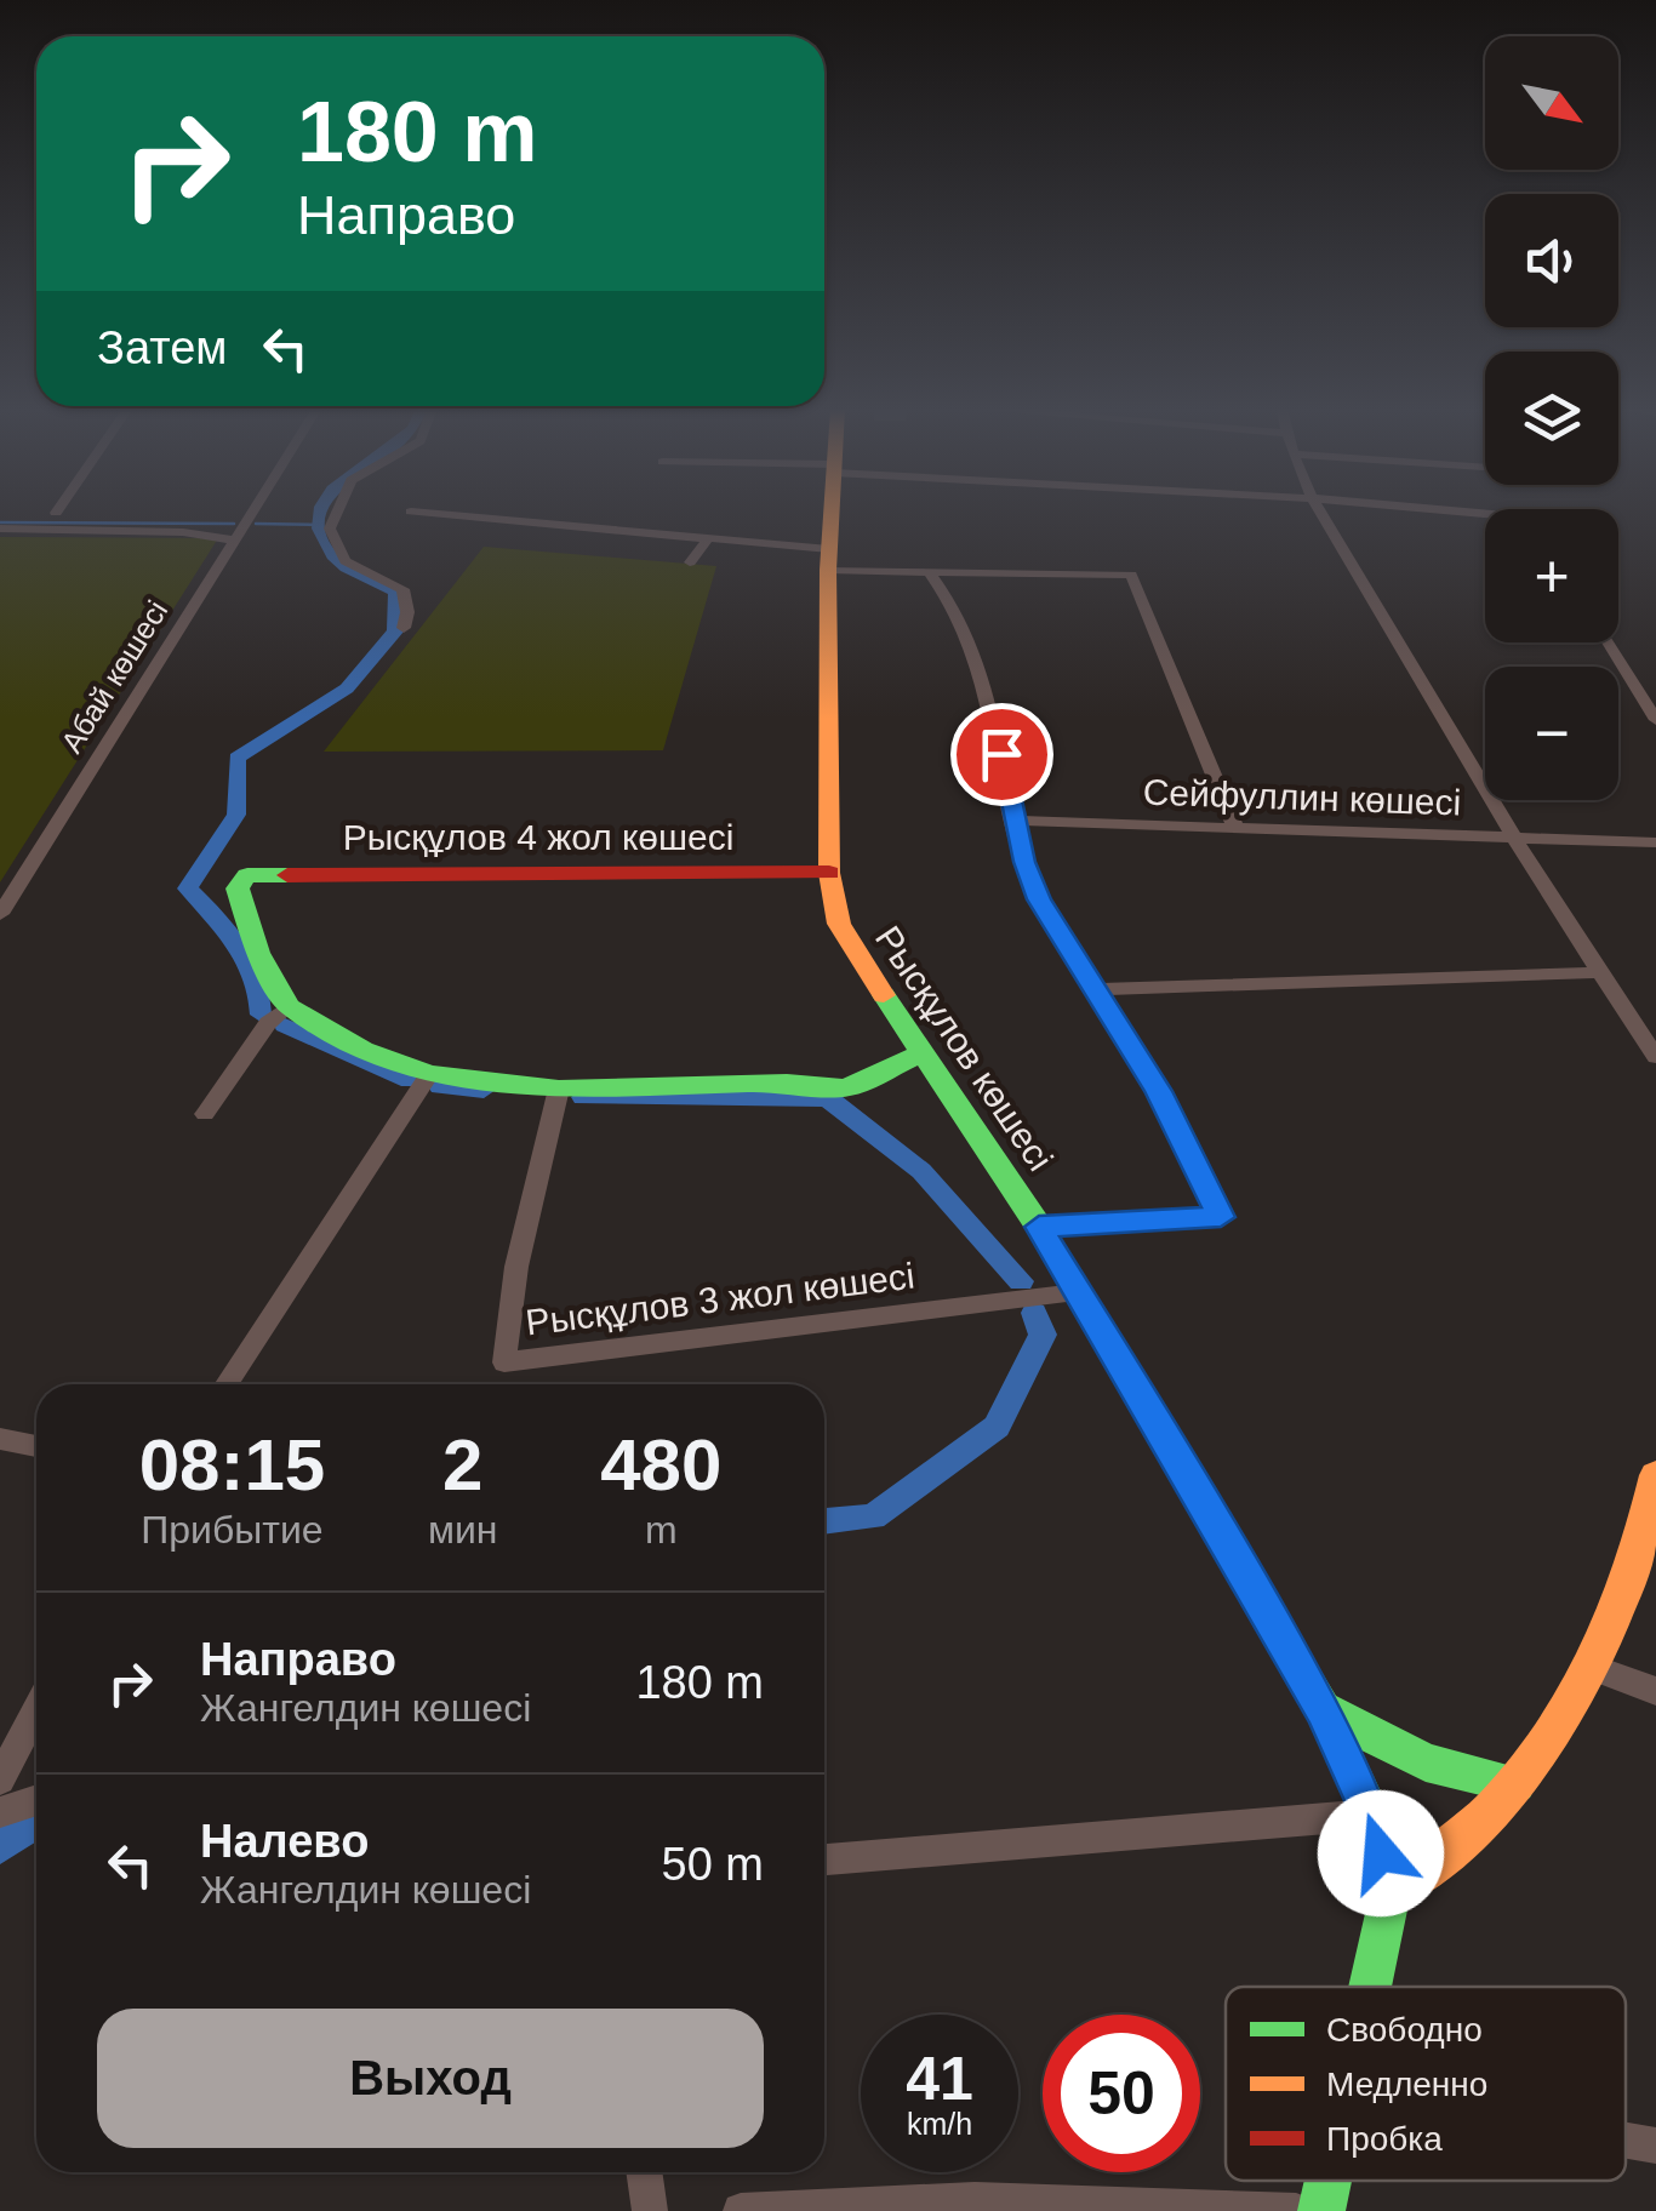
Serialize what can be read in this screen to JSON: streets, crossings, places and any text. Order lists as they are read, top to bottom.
{
  "streets": {
    "main road": ["Рысқұлов 4 жол көшесі", "Рысқұлов көшесі"],
    "street": ["Абай көшесі", "Сейфуллин көшесі", "Рысқұлов 3 жол көшесі"]
  },
  "crossings": [
    ["Рысқұлов 4 жол көшесі", "Рысқұлов көшесі"],
    ["Рысқұлов көшесі", "Рысқұлов 3 жол көшесі"]
  ],
  "legend": ["Свободно", "Медленно", "Пробка"],
  "north": "bottom right",
  "page": {
    "map_buttons": ["+", "−"],
    "turn": ["180 m", "Направо"],
    "then": "Затем",
    "eta": [
      "08:15",
      "Прибытие",
      "2",
      "мин",
      "480",
      "m"
    ],
    "list": [
      {
        "name": "Направо",
        "note": "Жангелдин көшесі",
        "value": "180 m"
      },
      {
        "name": "Налево",
        "note": "Жангелдин көшесі",
        "value": "50 m"
      }
    ],
    "buttons": "Выход",
    "speed": "41 km/h",
    "limit": "50"
  }
}
